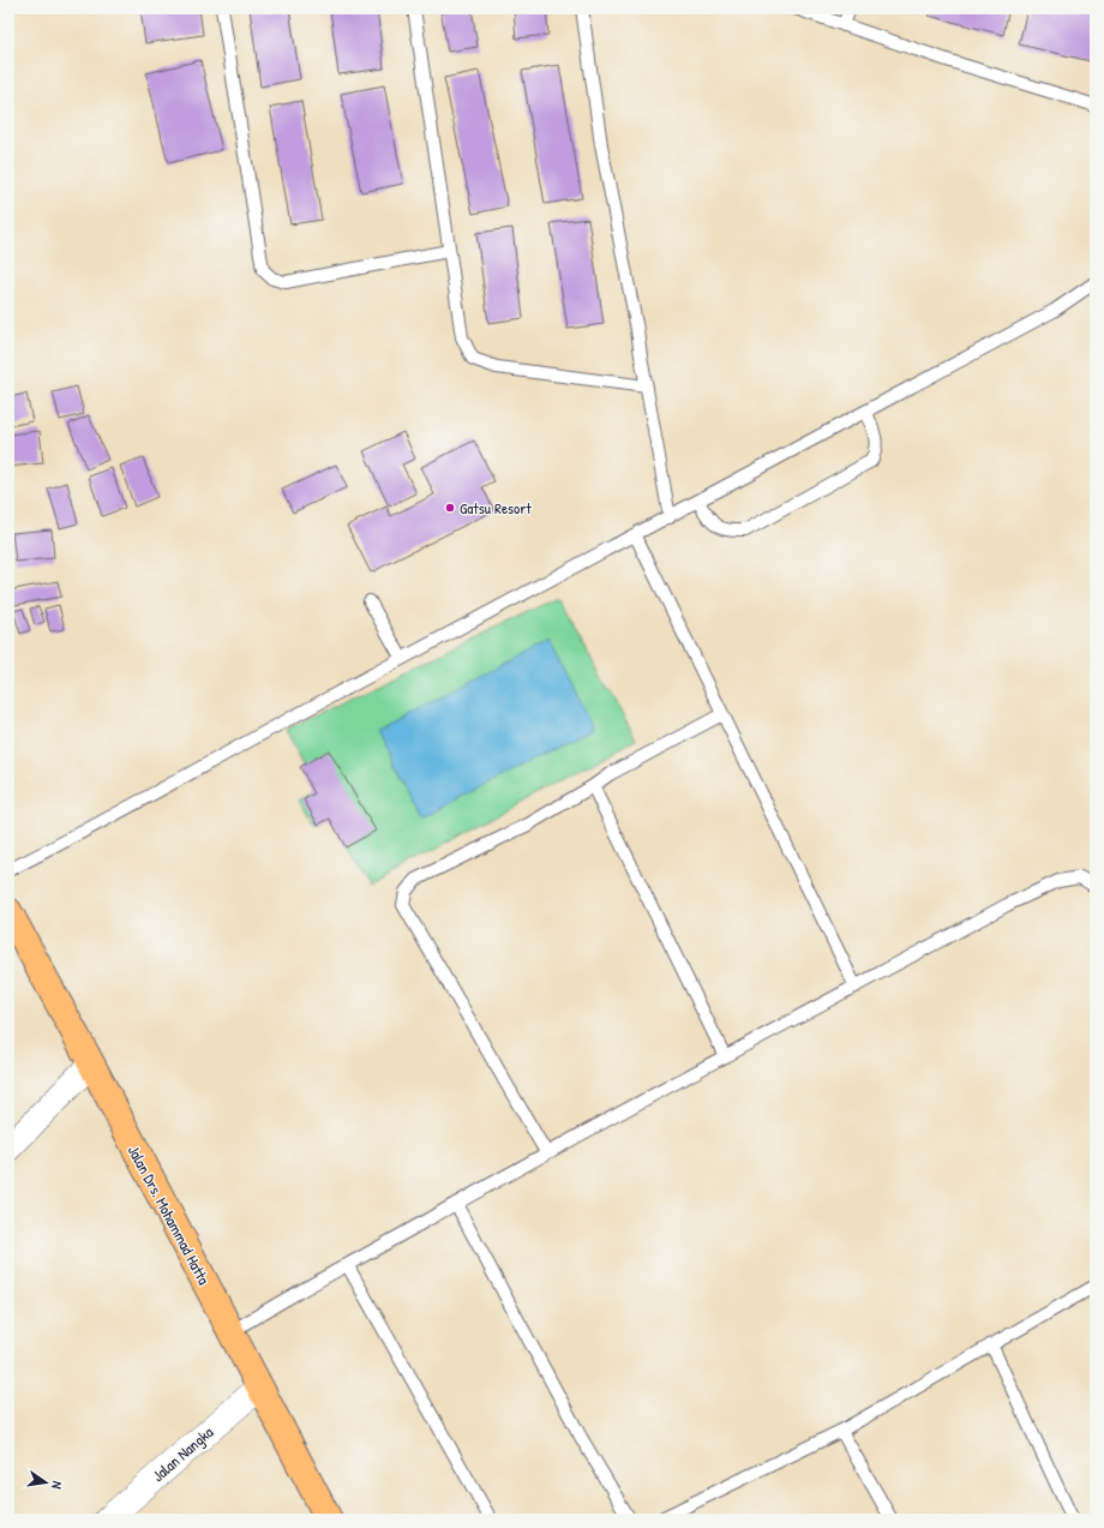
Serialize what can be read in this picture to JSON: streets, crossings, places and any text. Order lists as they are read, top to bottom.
{
  "streets": {
    "main road": ["Jalan Drs. Mohammad Hatta"],
    "street": ["Jalan Nangka"]
  },
  "crossings": [
    ["Jalan Drs. Mohammad Hatta", "Jalan Nangka"]
  ],
  "places": ["Gatsu Resort"],
  "north": "right"
}
